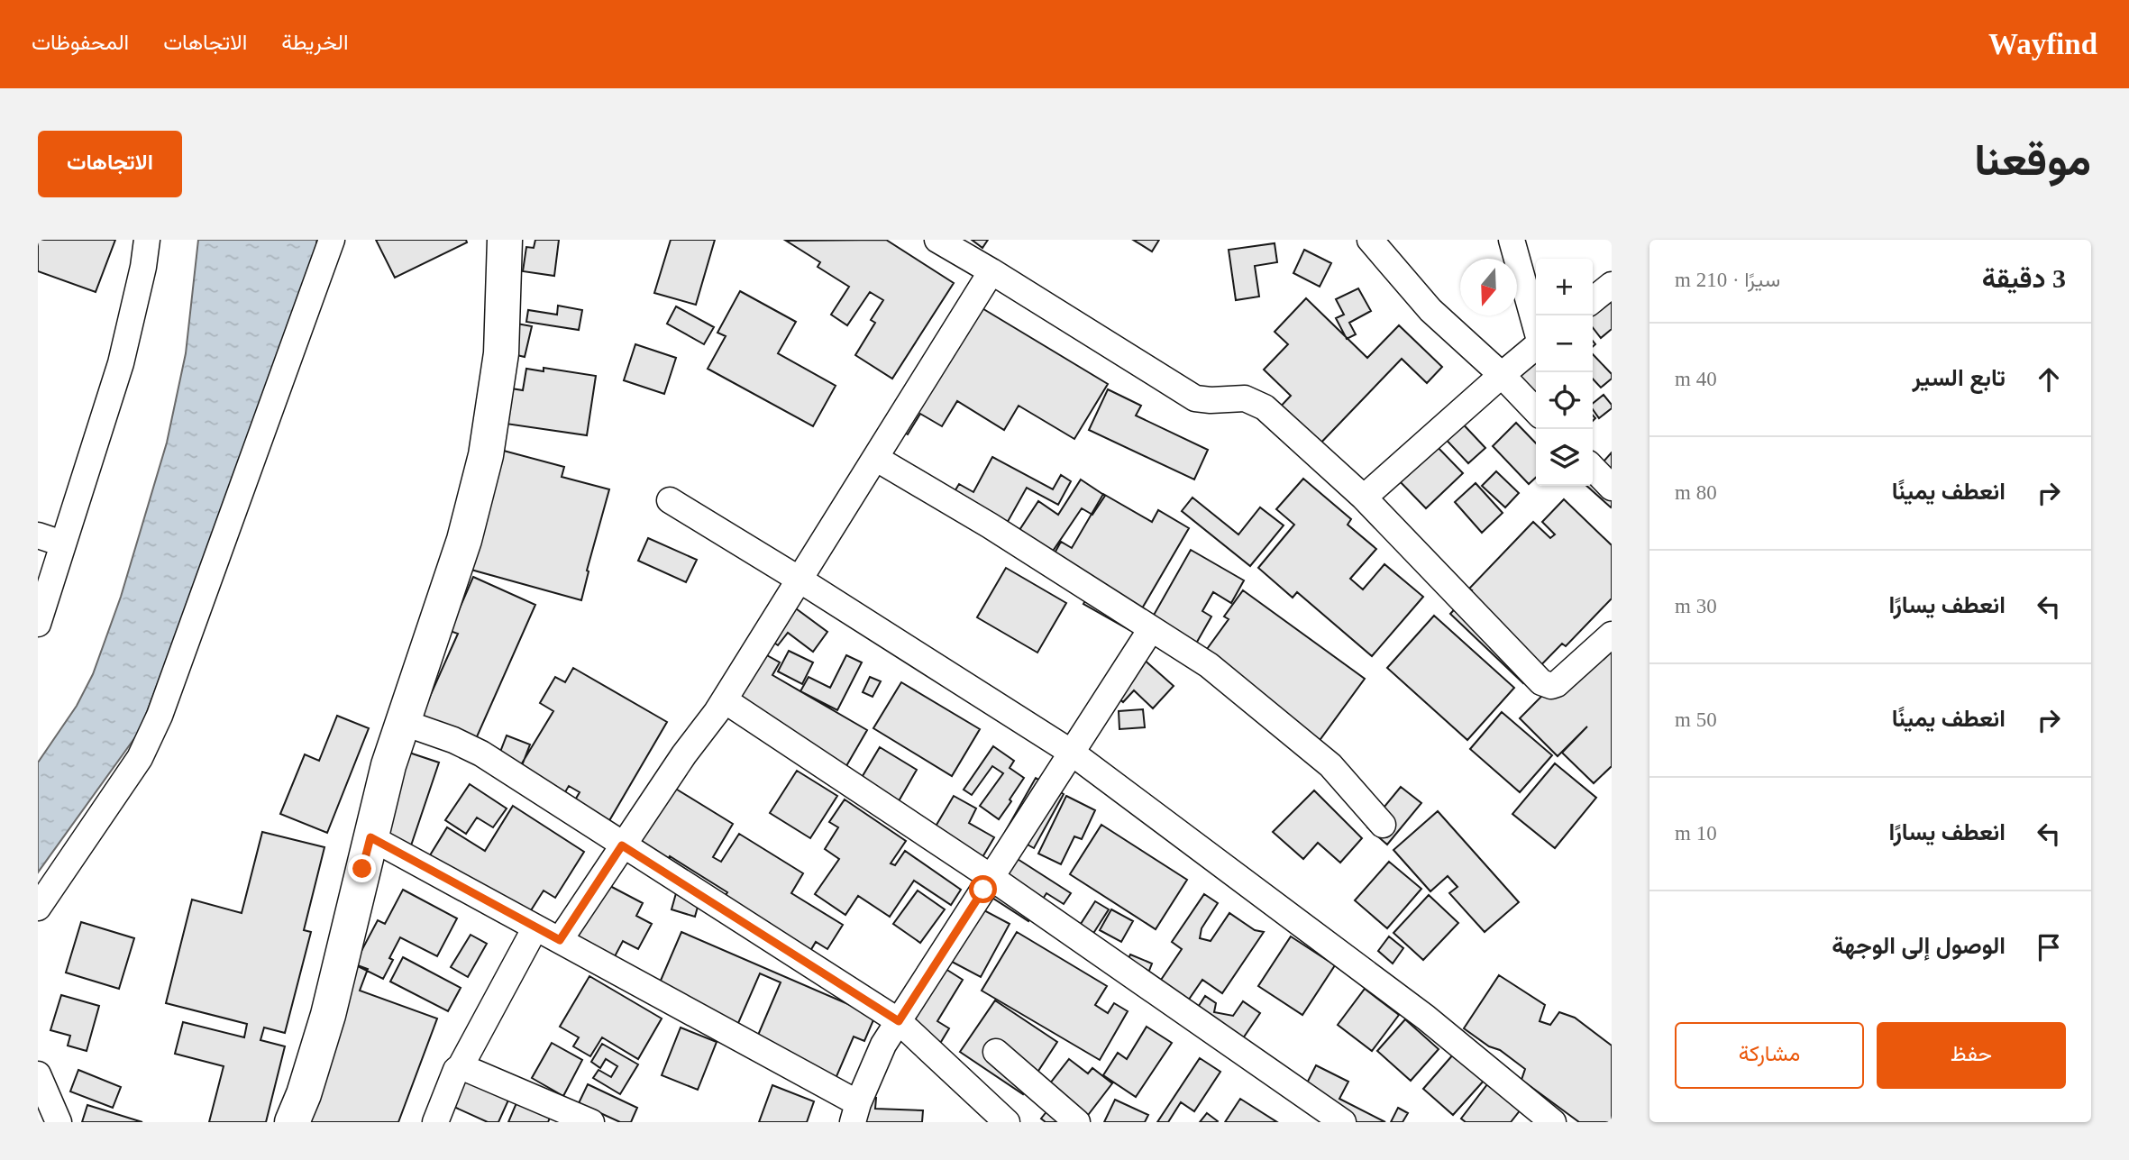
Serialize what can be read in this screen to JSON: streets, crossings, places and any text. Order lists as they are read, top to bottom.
{
  "north": "bottom",
  "page": {
    "header": "Wayfind",
    "nav": ["الخريطة", "الاتجاهات", "المحفوظات"],
    "title": "موقعنا",
    "buttons": [
      "الاتجاهات",
      ["حفظ", "مشاركة"]
    ],
    "heading": ["3 دقيقة", "سيرًا · 210 m"],
    "map_buttons": ["+", "−"],
    "list": [
      ["تابع السير", "40 m"],
      ["انعطف يمينًا", "80 m"],
      ["انعطف يسارًا", "30 m"],
      ["انعطف يمينًا", "50 m"],
      ["انعطف يسارًا", "10 m"],
      "الوصول إلى الوجهة"
    ]
  }
}
